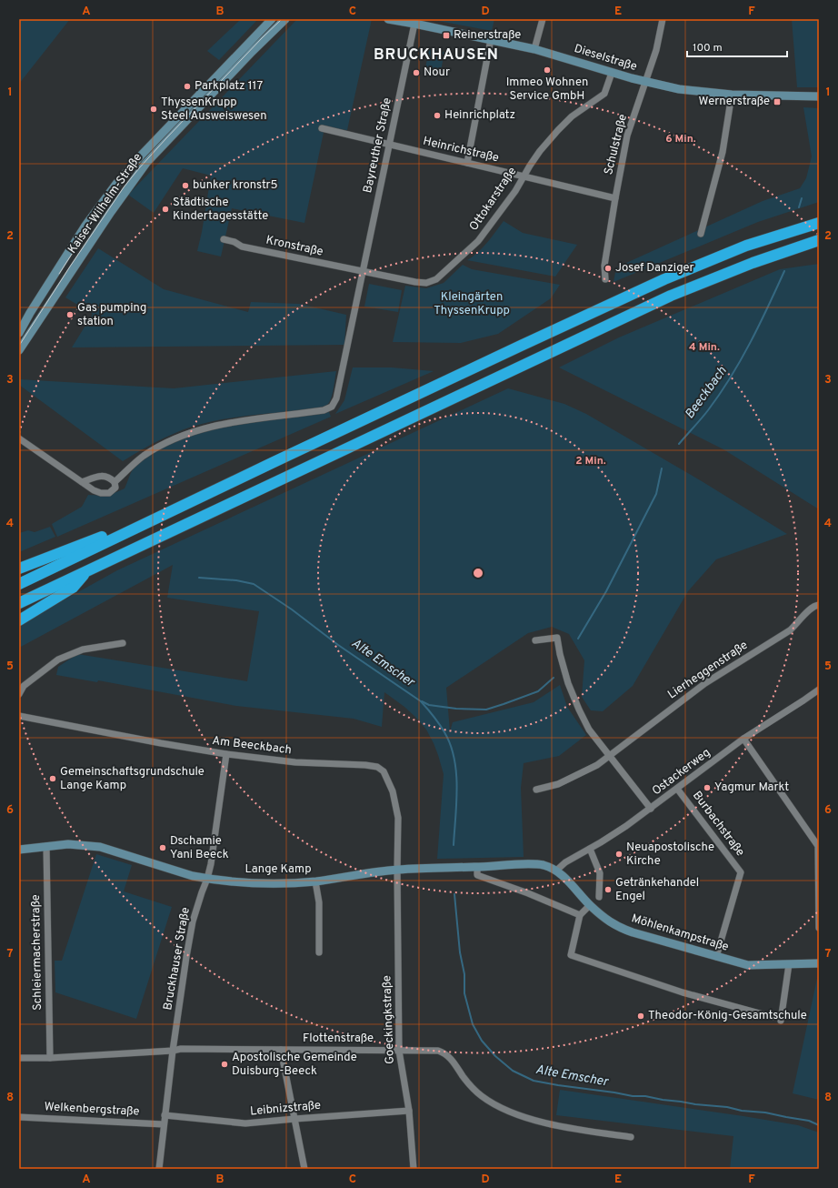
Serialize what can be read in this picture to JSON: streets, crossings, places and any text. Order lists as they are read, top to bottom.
{
  "streets": {
    "street": [
      "Dieselstraße",
      "Schulstraße",
      "Bayreuther Straße",
      "Heinrichstraße",
      "Ottokarstraße",
      "Kaiser-Wilhelm-Straße",
      "Kronstraße",
      "Lierheggenstraße",
      "Am Beeckbach",
      "Ostackerweg",
      "Burbachstraße",
      "Lange Kamp",
      "Möhlenkampstraße",
      "Schleiermacherstraße",
      "Bruckhauser Straße",
      "Goeckingkstraße",
      "Flottenstraße",
      "Leibnizstraße",
      "Welkenbergstraße"
    ]
  },
  "crossings": [
    ["Dieselstraße", "Schulstraße"],
    ["Dieselstraße", "Bayreuther Straße"],
    ["Dieselstraße", "Ottokarstraße"],
    ["Schulstraße", "Heinrichstraße"],
    ["Bayreuther Straße", "Heinrichstraße"],
    ["Bayreuther Straße", "Ottokarstraße"],
    ["Bayreuther Straße", "Kronstraße"],
    ["Heinrichstraße", "Ottokarstraße"],
    ["Ottokarstraße", "Kronstraße"],
    ["Am Beeckbach", "Lange Kamp"],
    ["Am Beeckbach", "Bruckhauser Straße"],
    ["Am Beeckbach", "Goeckingkstraße"],
    ["Ostackerweg", "Burbachstraße"],
    ["Ostackerweg", "Lange Kamp"],
    ["Ostackerweg", "Möhlenkampstraße"],
    ["Burbachstraße", "Möhlenkampstraße"],
    ["Lange Kamp", "Möhlenkampstraße"],
    ["Lange Kamp", "Schleiermacherstraße"],
    ["Lange Kamp", "Bruckhauser Straße"],
    ["Lange Kamp", "Goeckingkstraße"],
    ["Schleiermacherstraße", "Flottenstraße"],
    ["Bruckhauser Straße", "Flottenstraße"],
    ["Bruckhauser Straße", "Leibnizstraße"],
    ["Bruckhauser Straße", "Welkenbergstraße"],
    ["Goeckingkstraße", "Flottenstraße"],
    ["Goeckingkstraße", "Leibnizstraße"]
  ],
  "districts": ["BRUCKHAUSEN"],
  "water": ["Beeckbach", "Alte Emscher"],
  "parks": ["Kleingärten ThyssenKrupp"],
  "places": {
    "transit": ["Reinerstraße", "Wernerstraße"],
    "other": [
      "Immeo Wohnen Service GmbH",
      "Nour",
      "Parkplatz 117",
      "ThyssenKrupp Steel Ausweiswesen",
      "Heinrichplatz",
      "bunker kronstr5",
      "Städtische Kindertagesstätte",
      "Josef Danziger",
      "Gas pumping station",
      "Gemeinschaftsgrundschule Lange Kamp",
      "Yagmur Markt",
      "Dschamie Yani Beeck",
      "Neuapostolische Kirche",
      "Getränkehandel Engel",
      "Theodor-König-Gesamtschule",
      "Apostolische Gemeinde Duisburg-Beeck"
    ]
  },
  "scale_bar": "100 m",
  "grid": {
    "columns": [
      "A",
      "B",
      "C",
      "D",
      "E",
      "F"
    ],
    "rows": [
      "1",
      "2",
      "3",
      "4",
      "5",
      "6",
      "7",
      "8"
    ]
  },
  "rings": ["6 Min.", "4 Min.", "2 Min."]
}
